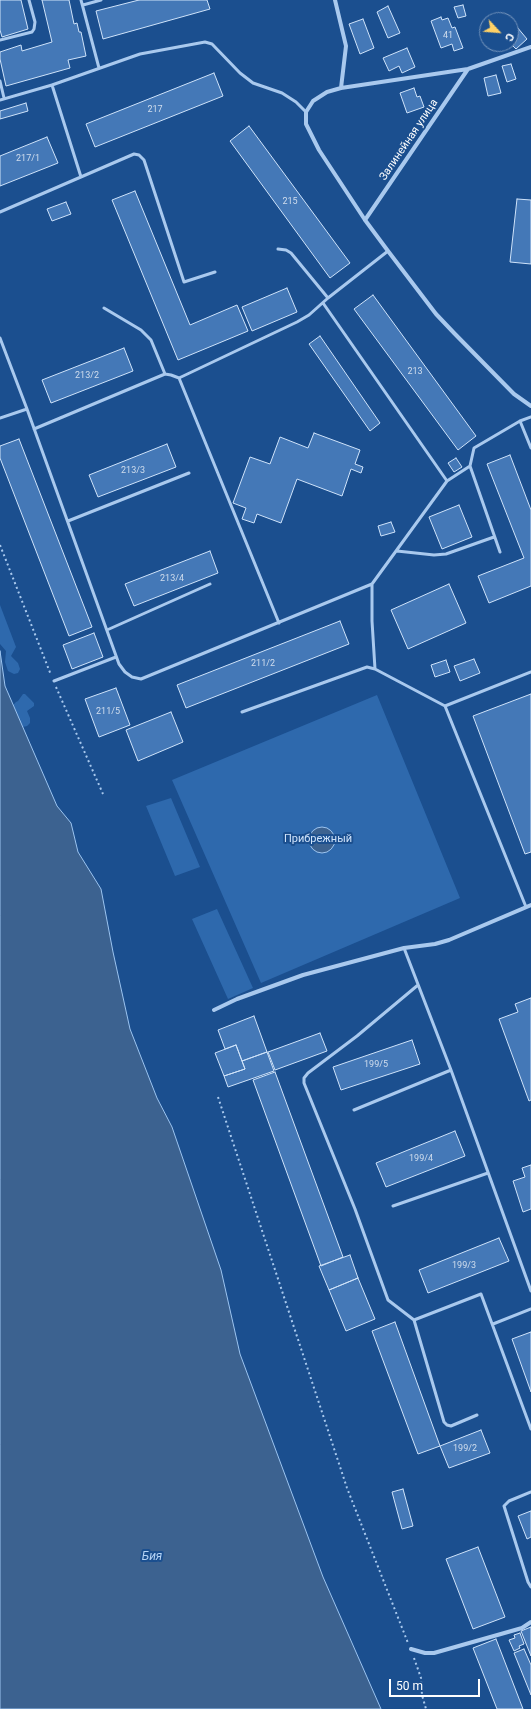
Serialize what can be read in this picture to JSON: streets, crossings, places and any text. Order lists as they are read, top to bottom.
{
  "streets": {
    "street": ["Залинейная улица"]
  },
  "water": ["Бия"],
  "parks": ["Прибрежный"],
  "house_numbers": [
    "41",
    "217",
    "217/1",
    "215",
    "213",
    "213/2",
    "213/3",
    "213/4",
    "211/2",
    "211/5",
    "199/5",
    "199/4",
    "199/3",
    "199/2"
  ],
  "scale_bar": "50 m",
  "north": "bottom right"
}
